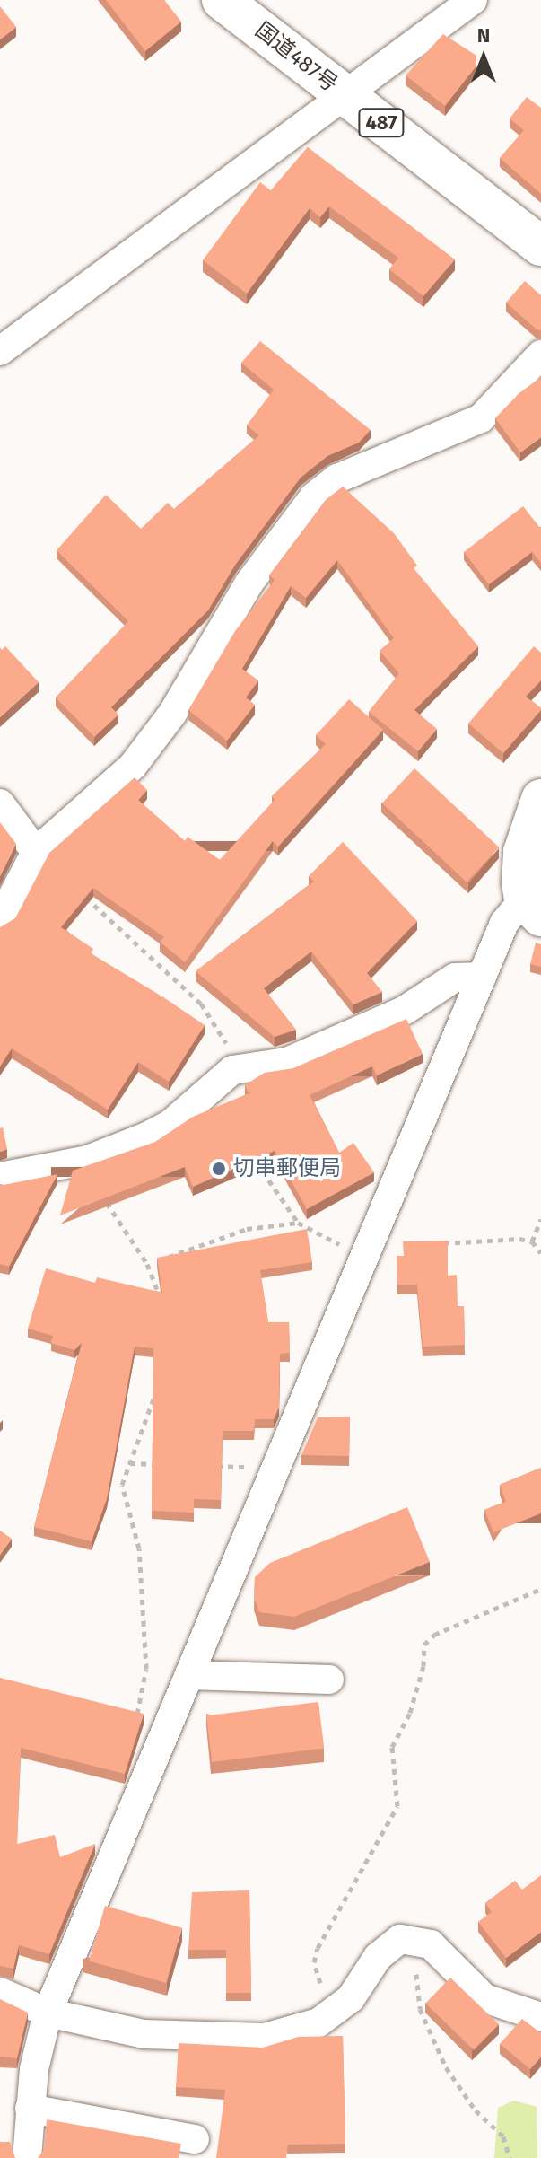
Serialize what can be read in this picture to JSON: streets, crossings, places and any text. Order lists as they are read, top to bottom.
{
  "streets": {
    "highway": ["国道487号", "487"]
  },
  "places": ["切串郵便局"],
  "north": "top"
}
